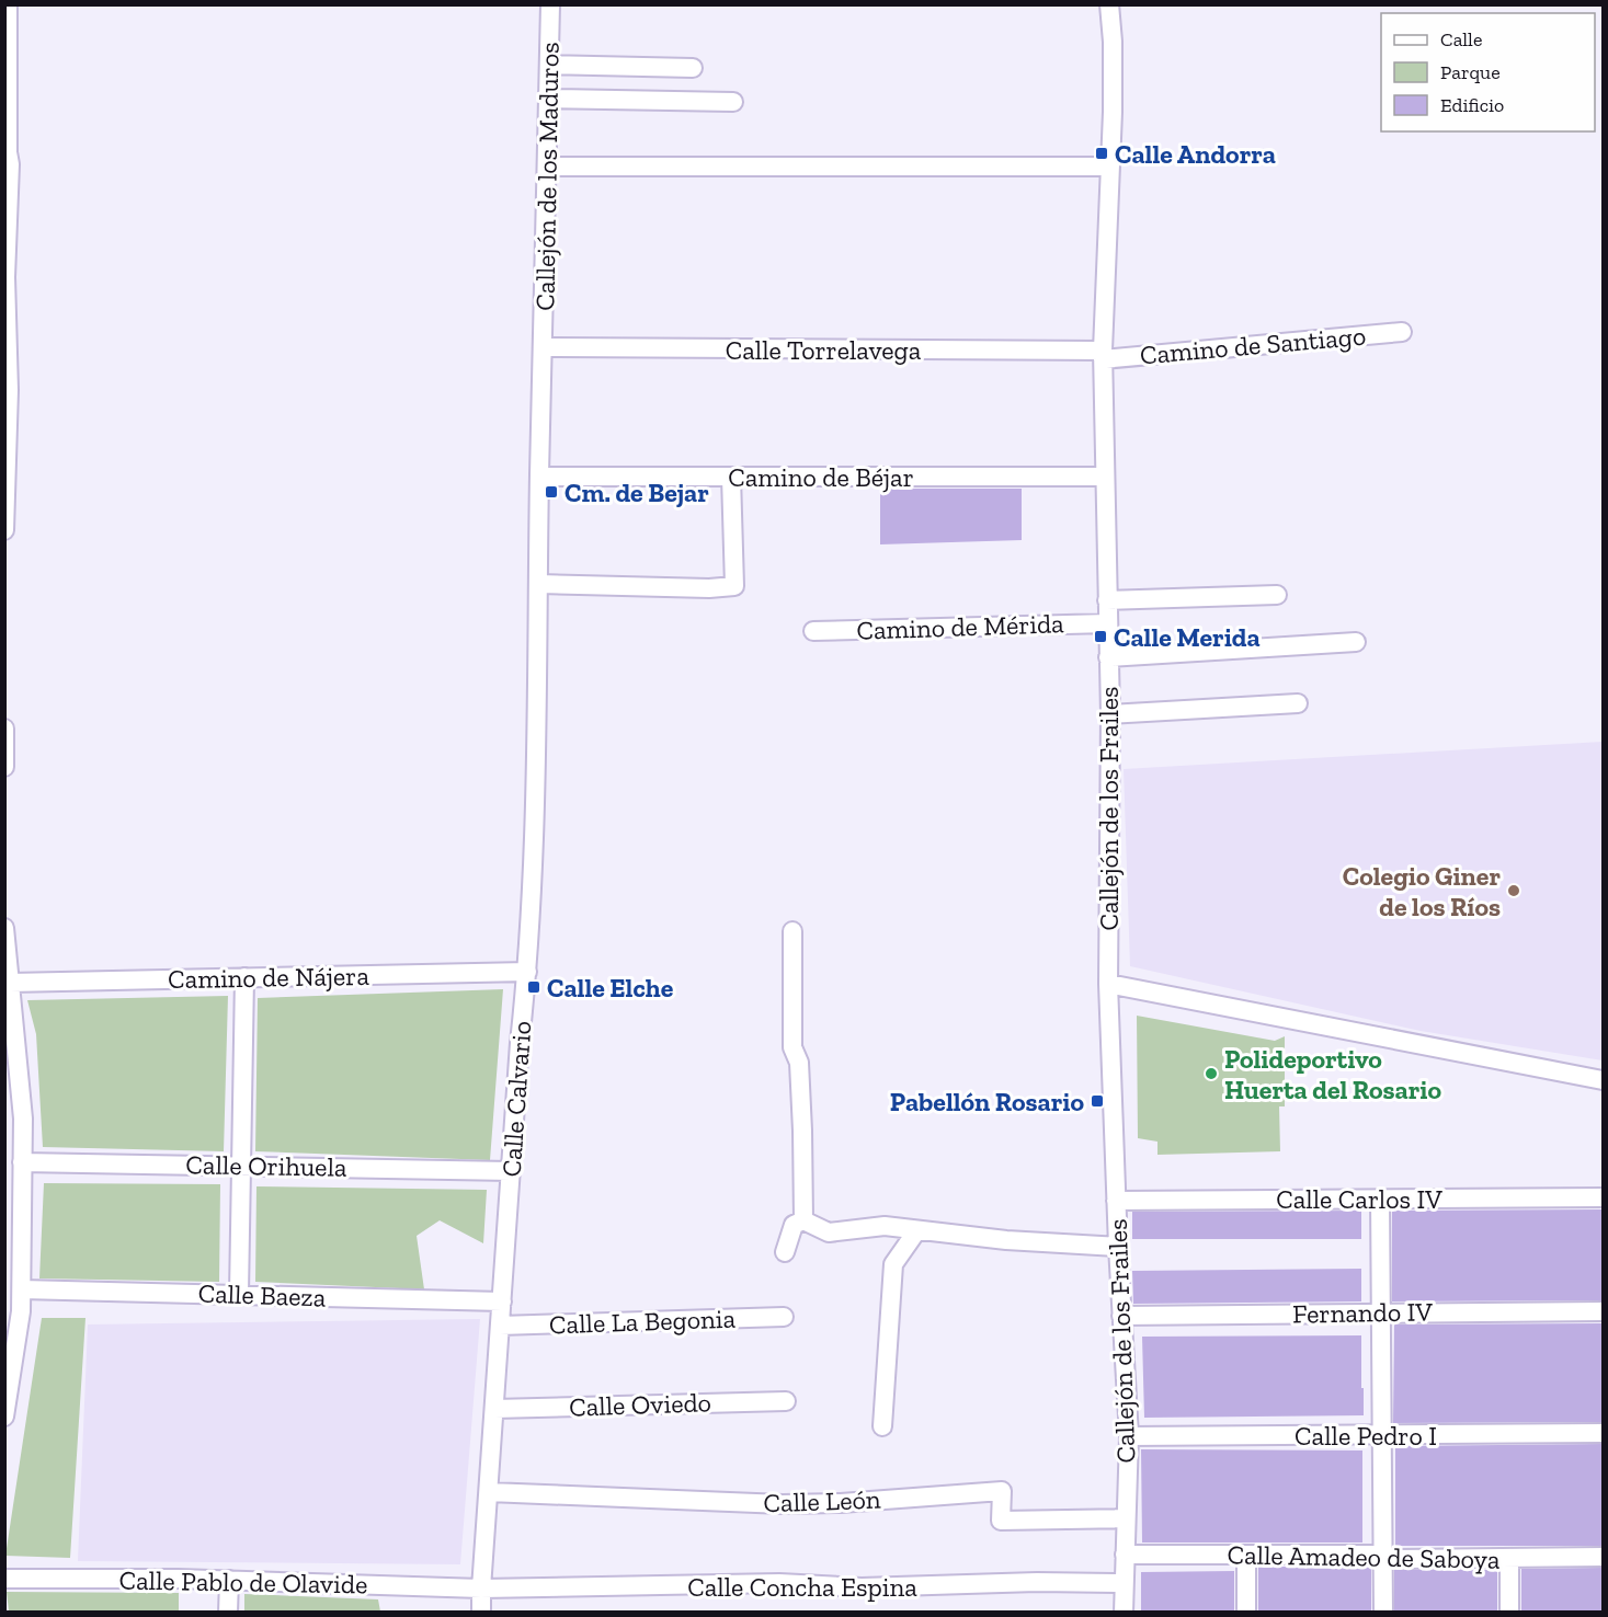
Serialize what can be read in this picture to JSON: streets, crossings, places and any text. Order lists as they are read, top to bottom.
{
  "streets": {
    "street": [
      "Callejón de los Maduros",
      "Camino de Santiago",
      "Calle Torrelavega",
      "Camino de Béjar",
      "Camino de Mérida",
      "Callejón de los Frailes",
      "Camino de Nájera",
      "Calle Calvario",
      "Calle Orihuela",
      "Calle Carlos IV",
      "Calle Baeza",
      "Fernando IV",
      "Calle La Begonia",
      "Calle Oviedo",
      "Calle Pedro I",
      "Calle León",
      "Calle Amadeo de Saboya",
      "Calle Pablo de Olavide",
      "Calle Concha Espina"
    ]
  },
  "crossings": [
    ["Callejón de los Maduros", "Calle Torrelavega"],
    ["Callejón de los Maduros", "Calle Calvario"],
    ["Camino de Santiago", "Calle Torrelavega"],
    ["Camino de Santiago", "Callejón de los Frailes"],
    ["Calle Torrelavega", "Callejón de los Frailes"],
    ["Calle Torrelavega", "Calle Calvario"],
    ["Camino de Béjar", "Callejón de los Frailes"],
    ["Camino de Béjar", "Calle Calvario"],
    ["Camino de Mérida", "Callejón de los Frailes"],
    ["Callejón de los Frailes", "Calle Carlos IV"],
    ["Callejón de los Frailes", "Fernando IV"],
    ["Callejón de los Frailes", "Calle Pedro I"],
    ["Callejón de los Frailes", "Calle León"],
    ["Callejón de los Frailes", "Calle Amadeo de Saboya"],
    ["Callejón de los Frailes", "Calle Concha Espina"],
    ["Camino de Nájera", "Calle Calvario"],
    ["Calle Calvario", "Calle Orihuela"],
    ["Calle Calvario", "Calle Baeza"],
    ["Calle Calvario", "Calle La Begonia"],
    ["Calle Calvario", "Calle Oviedo"],
    ["Calle Calvario", "Calle León"],
    ["Calle Calvario", "Calle Pablo de Olavide"],
    ["Calle Calvario", "Calle Concha Espina"],
    ["Calle Pablo de Olavide", "Calle Concha Espina"]
  ],
  "places": {
    "transit": [
      "Calle Andorra",
      "Cm. de Bejar",
      "Calle Merida",
      "Calle Elche",
      "Pabellón Rosario"
    ],
    "other": ["Colegio Giner de los Ríos", "Polideportivo Huerta del Rosario"]
  },
  "legend": ["Calle", "Parque", "Edificio"]
}
